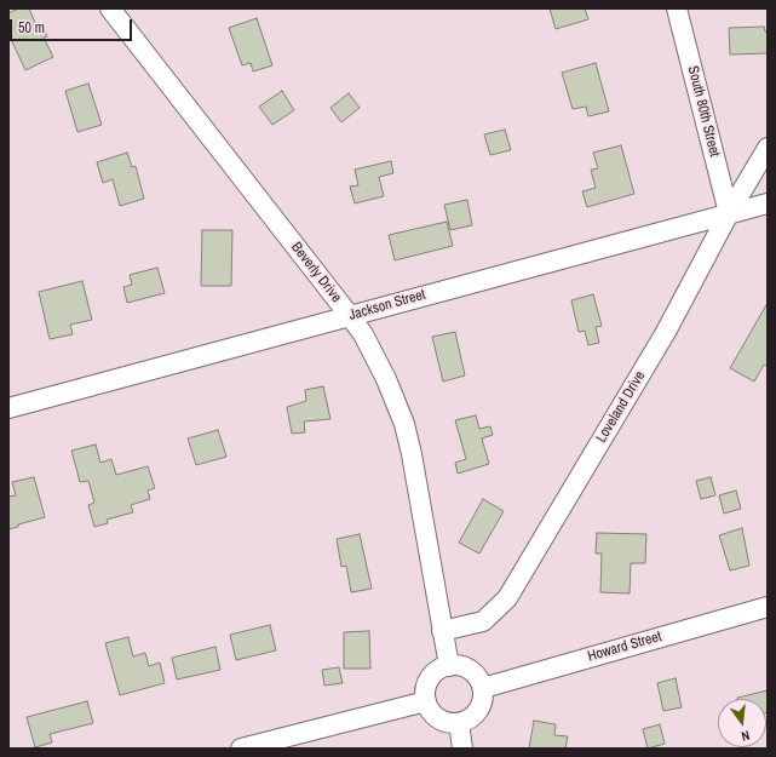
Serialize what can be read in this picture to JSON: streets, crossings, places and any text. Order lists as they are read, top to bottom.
{
  "streets": {
    "street": [
      "South 80th Street",
      "Beverly Drive",
      "Jackson Street",
      "Loveland Drive",
      "Howard Street"
    ]
  },
  "crossings": [
    ["South 80th Street", "Jackson Street"],
    ["South 80th Street", "Loveland Drive"],
    ["Beverly Drive", "Jackson Street"],
    ["Beverly Drive", "Loveland Drive"],
    ["Beverly Drive", "Howard Street"],
    ["Jackson Street", "Loveland Drive"]
  ],
  "scale_bar": "50 m",
  "north": "bottom"
}
